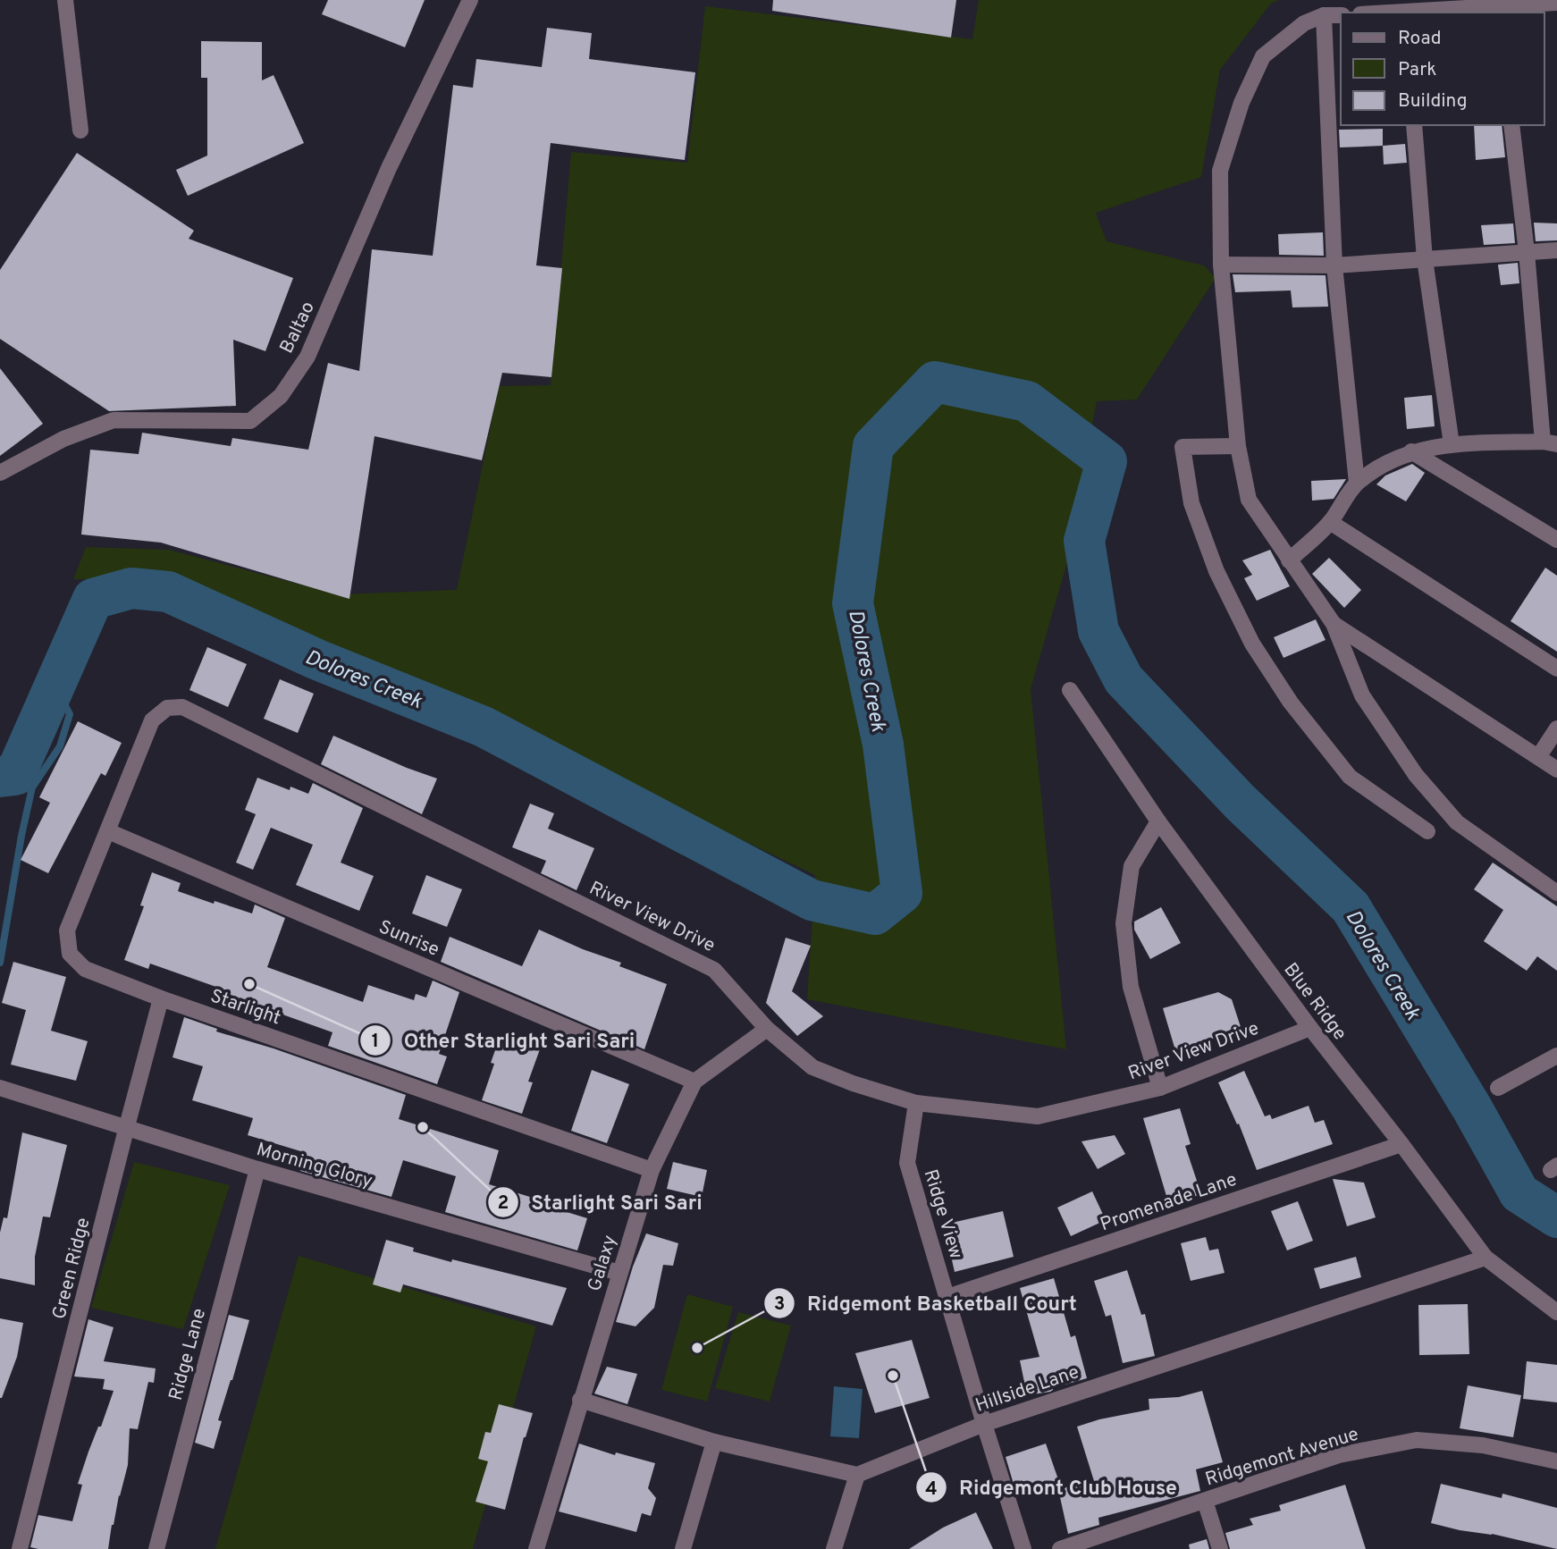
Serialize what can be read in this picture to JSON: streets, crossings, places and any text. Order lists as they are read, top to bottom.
{
  "streets": {
    "street": [
      "Baltao",
      "River View Drive",
      "Sunrise",
      "Blue Ridge",
      "Starlight",
      "Morning Glory",
      "Promenade Lane",
      "Ridge View",
      "Galaxy",
      "Green Ridge",
      "Ridge Lane",
      "Hillside Lane",
      "Ridgemont Avenue"
    ]
  },
  "crossings": [
    ["River View Drive", "Blue Ridge"],
    ["River View Drive", "Starlight"],
    ["River View Drive", "Ridge View"],
    ["River View Drive", "Galaxy"],
    ["Sunrise", "Starlight"],
    ["Sunrise", "Galaxy"],
    ["Blue Ridge", "Promenade Lane"],
    ["Blue Ridge", "Hillside Lane"],
    ["Starlight", "Galaxy"],
    ["Starlight", "Green Ridge"],
    ["Morning Glory", "Galaxy"],
    ["Morning Glory", "Green Ridge"],
    ["Morning Glory", "Ridge Lane"],
    ["Promenade Lane", "Ridge View"],
    ["Ridge View", "Hillside Lane"]
  ],
  "water": ["Dolores Creek"],
  "places": [
    "Other Starlight Sari Sari",
    "Starlight Sari Sari",
    "Ridgemont Basketball Court",
    "Ridgemont Club House"
  ],
  "legend": ["Road", "Park", "Building"]
}
